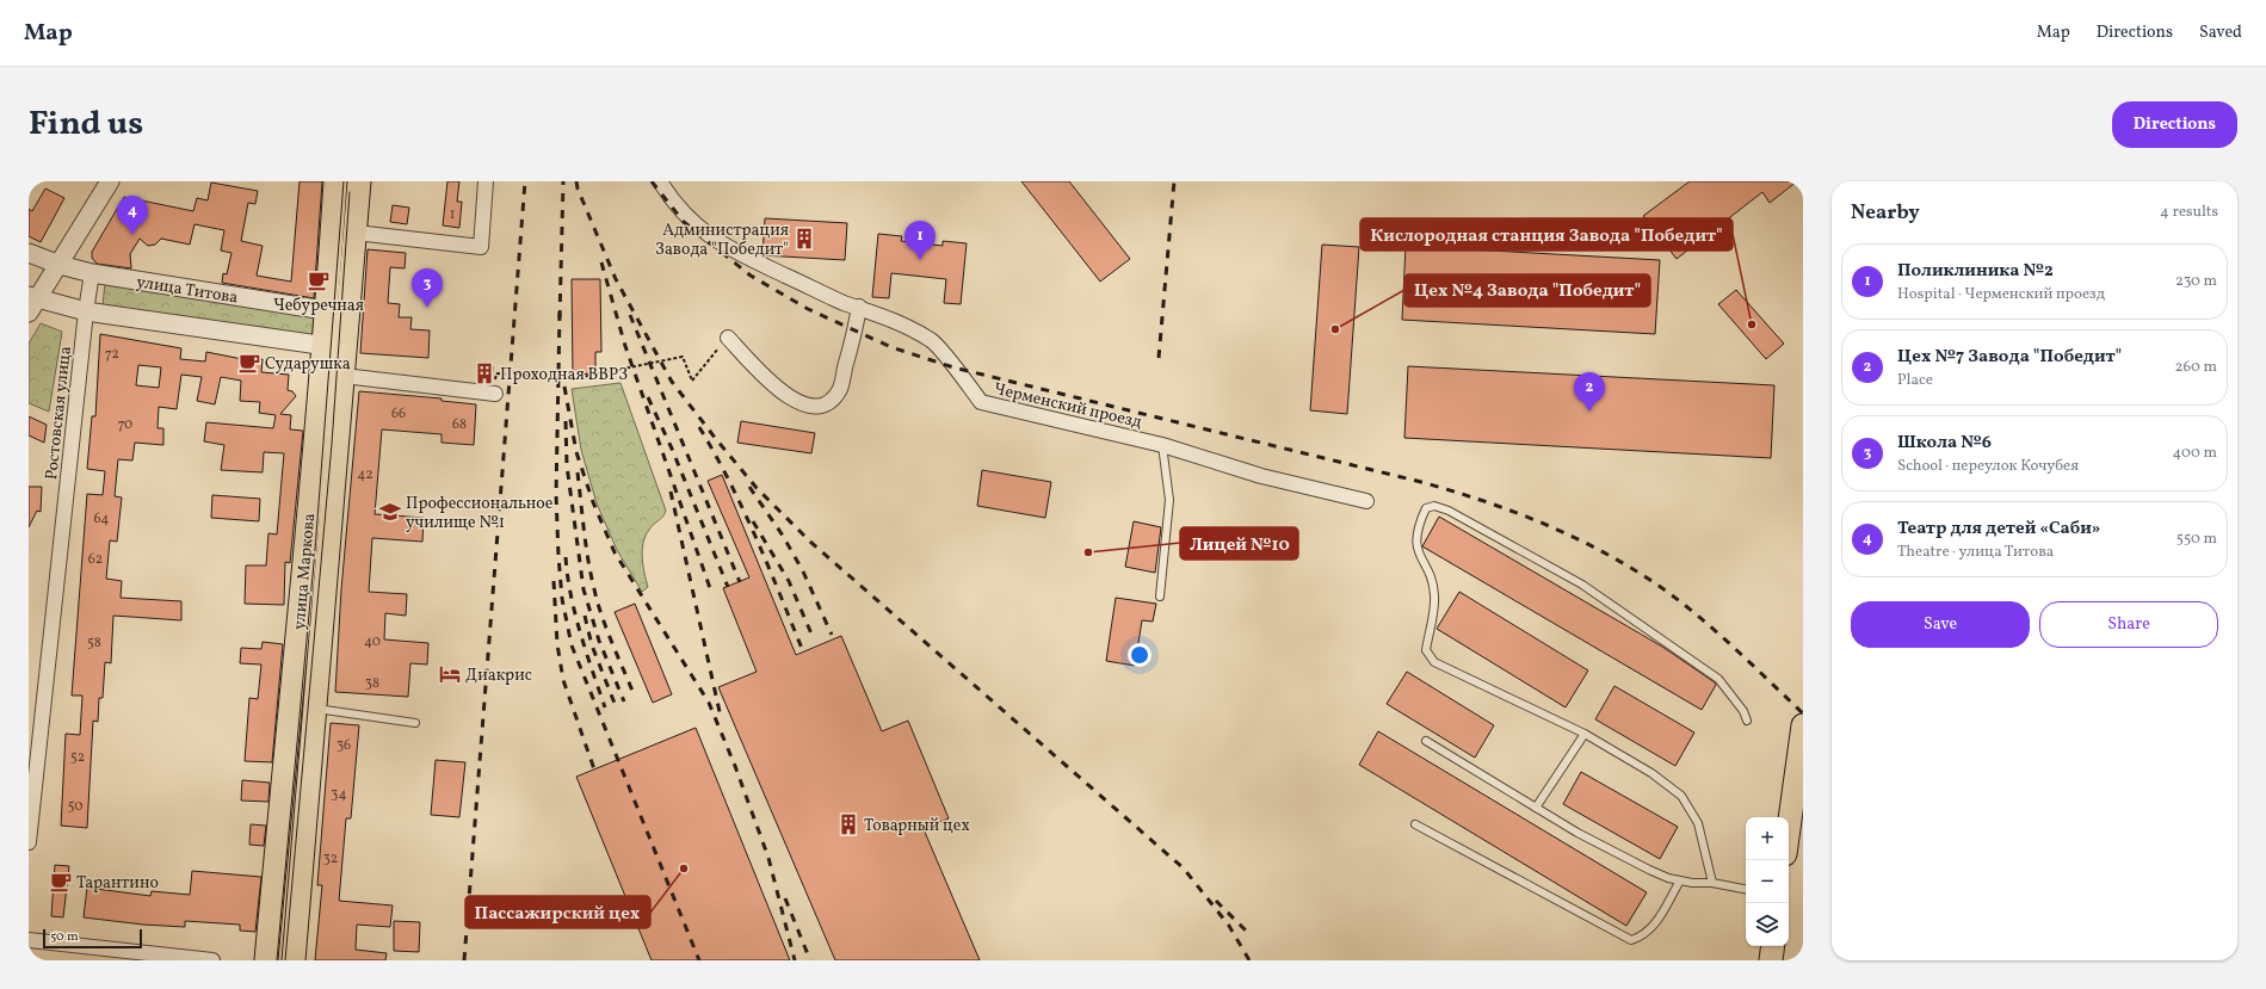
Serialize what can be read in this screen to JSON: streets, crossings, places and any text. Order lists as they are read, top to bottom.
{
  "streets": {
    "main road": ["улица Маркова"],
    "street": ["улица Титова", "Черменский проезд", "Ростовская улица"]
  },
  "crossings": [
    ["улица Титова", "Ростовская улица"],
    ["улица Титова", "улица Маркова"]
  ],
  "places": {
    "building": ["Администрация Завода \"Победит\"", "Проходная ВВРЗ", "Товарный цех"],
    "cafe": ["Чебуречная", "Сударушка", "Тарантино"],
    "other": [
      "Кислородная станция Завода \"Победит\"",
      "Цех №4 Завода \"Победит\"",
      "Лицей №10",
      "Пассажирский цех"
    ],
    "school or university": ["Профессиональное училище №1"],
    "hotel": ["Диакрис"]
  },
  "house_numbers": [
    "1",
    "72",
    "66",
    "70",
    "68",
    "42",
    "64",
    "62",
    "40",
    "58",
    "38",
    "36",
    "52",
    "34",
    "50",
    "32"
  ],
  "scale_bar": "50 m",
  "page": {
    "header": "Map",
    "nav": ["Map", "Directions", "Saved"],
    "title": "Find us",
    "buttons": [
      "Directions",
      ["Save", "Share"]
    ],
    "heading": ["Nearby", "4 results"],
    "pins": [
      "4",
      "1",
      "3",
      "2"
    ],
    "list": [
      {
        "mark": "1",
        "name": "Поликлиника №2",
        "note": "Hospital · Черменский проезд",
        "value": "230 m"
      },
      {
        "mark": "2",
        "name": "Цех №7 Завода \"Победит\"",
        "note": "Place",
        "value": "260 m"
      },
      {
        "mark": "3",
        "name": "Школа №6",
        "note": "School · переулок Кочубея",
        "value": "400 m"
      },
      {
        "mark": "4",
        "name": "Театр для детей «Саби»",
        "note": "Theatre · улица Титова",
        "value": "550 m"
      }
    ],
    "map_buttons": ["+", "−"],
    "scale": "50 m"
  }
}
